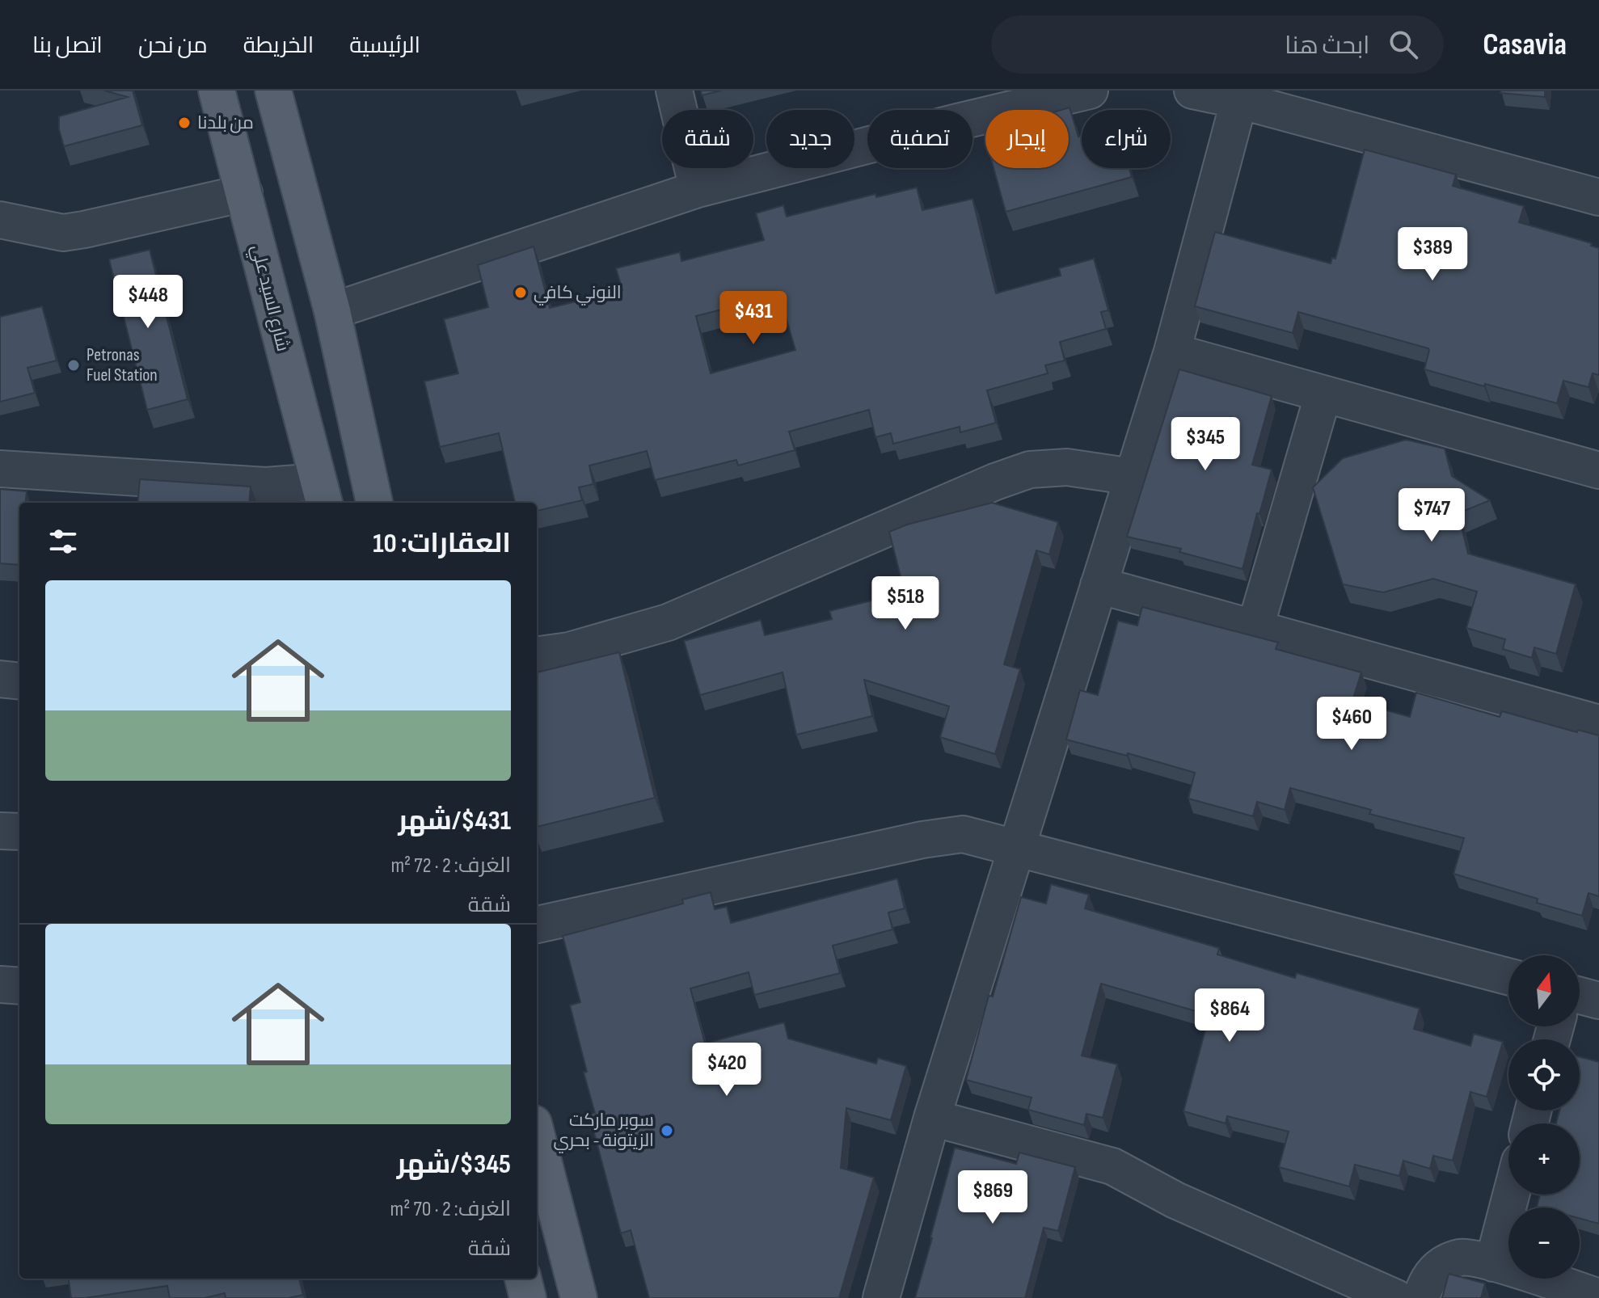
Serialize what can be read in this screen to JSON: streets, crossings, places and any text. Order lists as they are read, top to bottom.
{
  "streets": {
    "main road": ["شارع السيد علي"]
  },
  "places": [
    "من بلدنا",
    "النوني كافي",
    "Petronas Fuel Station",
    "سوبر ماركت الزيتونة - بحري"
  ],
  "north": "top",
  "page": {
    "header": "Casavia",
    "search": "ابحث هنا",
    "nav": [
      "الرئيسية",
      "الخريطة",
      "من نحن",
      "اتصل بنا"
    ],
    "chip": [
      "شراء",
      "إيجار",
      "تصفية",
      "جديد",
      "شقة"
    ],
    "price": [
      "$389",
      "$448",
      "$431",
      "$345",
      "$747",
      "$518",
      "$460",
      "$864",
      "$420",
      "$869"
    ],
    "heading": "العقارات: 10",
    "list": [
      {
        "name": "$431/شهر",
        "note": "الغرف: 2 · 72 m² · شقة"
      },
      {
        "name": "$345/شهر",
        "note": "الغرف: 2 · 70 m² · شقة"
      }
    ],
    "map_buttons": ["+", "−"]
  }
}
